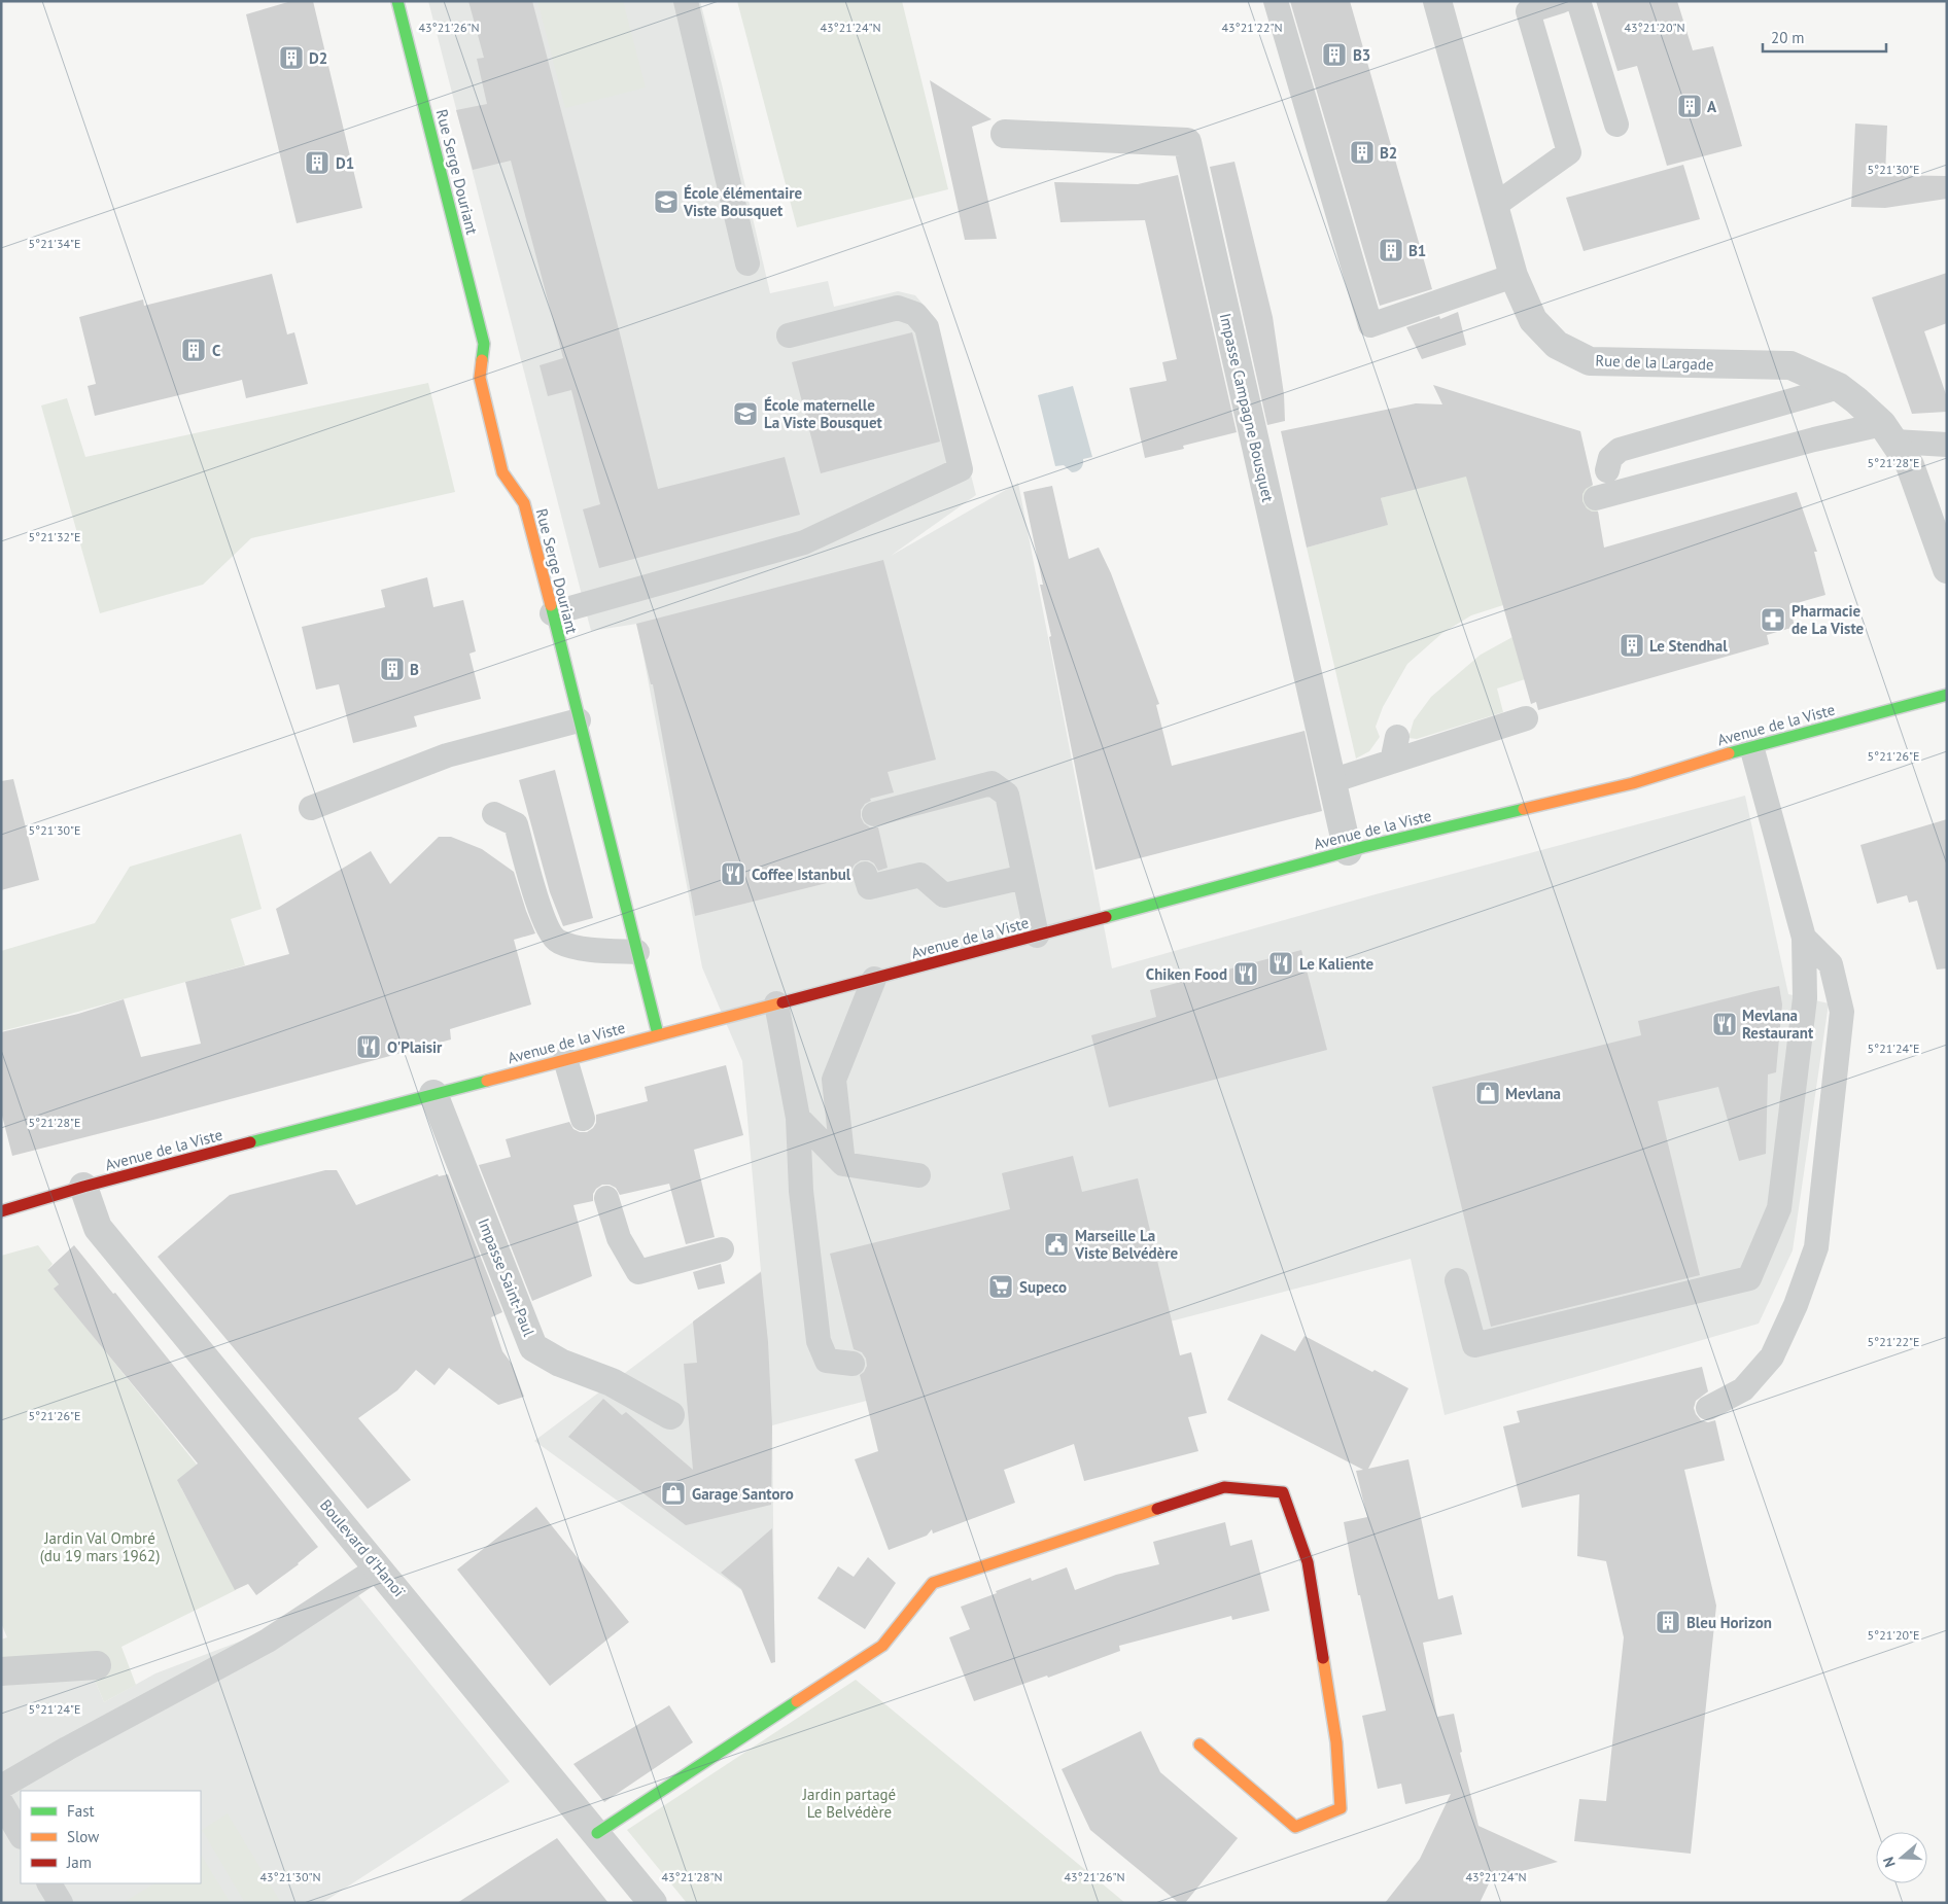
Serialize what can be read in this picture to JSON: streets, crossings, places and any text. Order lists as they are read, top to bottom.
{
  "streets": {
    "street": [
      "Rue Serge Douriant",
      "Rue de la Largade",
      "Impasse Campagne Bousquet",
      "Avenue de la Viste",
      "Impasse Saint-Paul",
      "Boulevard d'Hanoï"
    ]
  },
  "crossings": [
    ["Rue Serge Douriant", "Avenue de la Viste"],
    ["Impasse Campagne Bousquet", "Avenue de la Viste"],
    ["Avenue de la Viste", "Impasse Saint-Paul"],
    ["Avenue de la Viste", "Boulevard d'Hanoï"]
  ],
  "parks": ["Jardin Val Ombré (du 19 mars 1962)", "Jardin partagé Le Belvédère"],
  "places": {
    "building": [
      "B3",
      "D2",
      "A",
      "B2",
      "D1",
      "B1",
      "C",
      "Le Stendhal",
      "B",
      "Bleu Horizon"
    ],
    "school or university": ["École élémentaire Viste Bousquet", "École maternelle La Viste Bousquet"],
    "pharmacy": ["Pharmacie de La Viste"],
    "restaurant": [
      "Coffee Istanbul",
      "Le Kaliente",
      "Chiken Food",
      "Mevlana Restaurant",
      "O'Plaisir"
    ],
    "shop": ["Mevlana", "Garage Santoro"],
    "public building": ["Marseille La Viste Belvédère"],
    "supermarket": ["Supeco"]
  },
  "legend": ["Fast", "Slow", "Jam"],
  "scale_bar": "20 m",
  "north": "left",
  "coordinates": [
    "43°21'26\"N",
    "43°21'24\"N",
    "43°21'22\"N",
    "43°21'20\"N",
    "5°21'30\"E",
    "5°21'34\"E",
    "5°21'28\"E",
    "5°21'32\"E",
    "5°21'26\"E",
    "5°21'24\"E",
    "5°21'22\"E",
    "5°21'20\"E",
    "43°21'30\"N",
    "43°21'28\"N"
  ]
}
